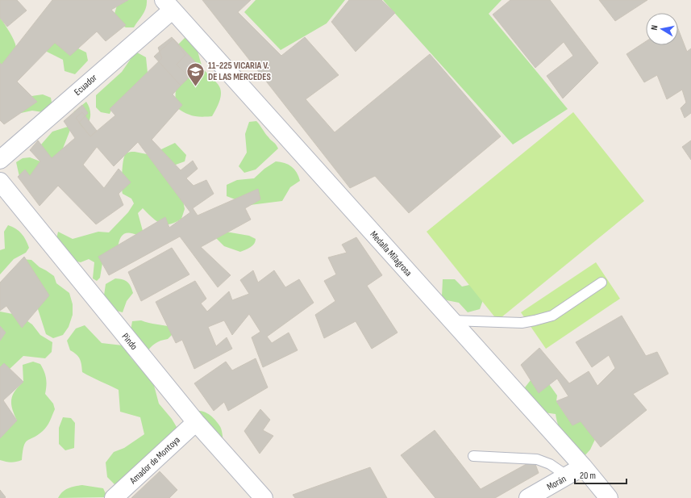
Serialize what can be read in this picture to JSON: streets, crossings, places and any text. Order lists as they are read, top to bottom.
{
  "streets": {
    "street": [
      "Ecuador",
      "Medalla Milagrosa",
      "Pindo",
      "Amador de Montoya",
      "Morán"
    ]
  },
  "crossings": [
    ["Ecuador", "Medalla Milagrosa"],
    ["Medalla Milagrosa", "Morán"],
    ["Pindo", "Amador de Montoya"]
  ],
  "places": {
    "school or university": ["11-225 VICARIA V. DE LAS MERCEDES"]
  },
  "scale_bar": "20 m",
  "north": "left"
}
